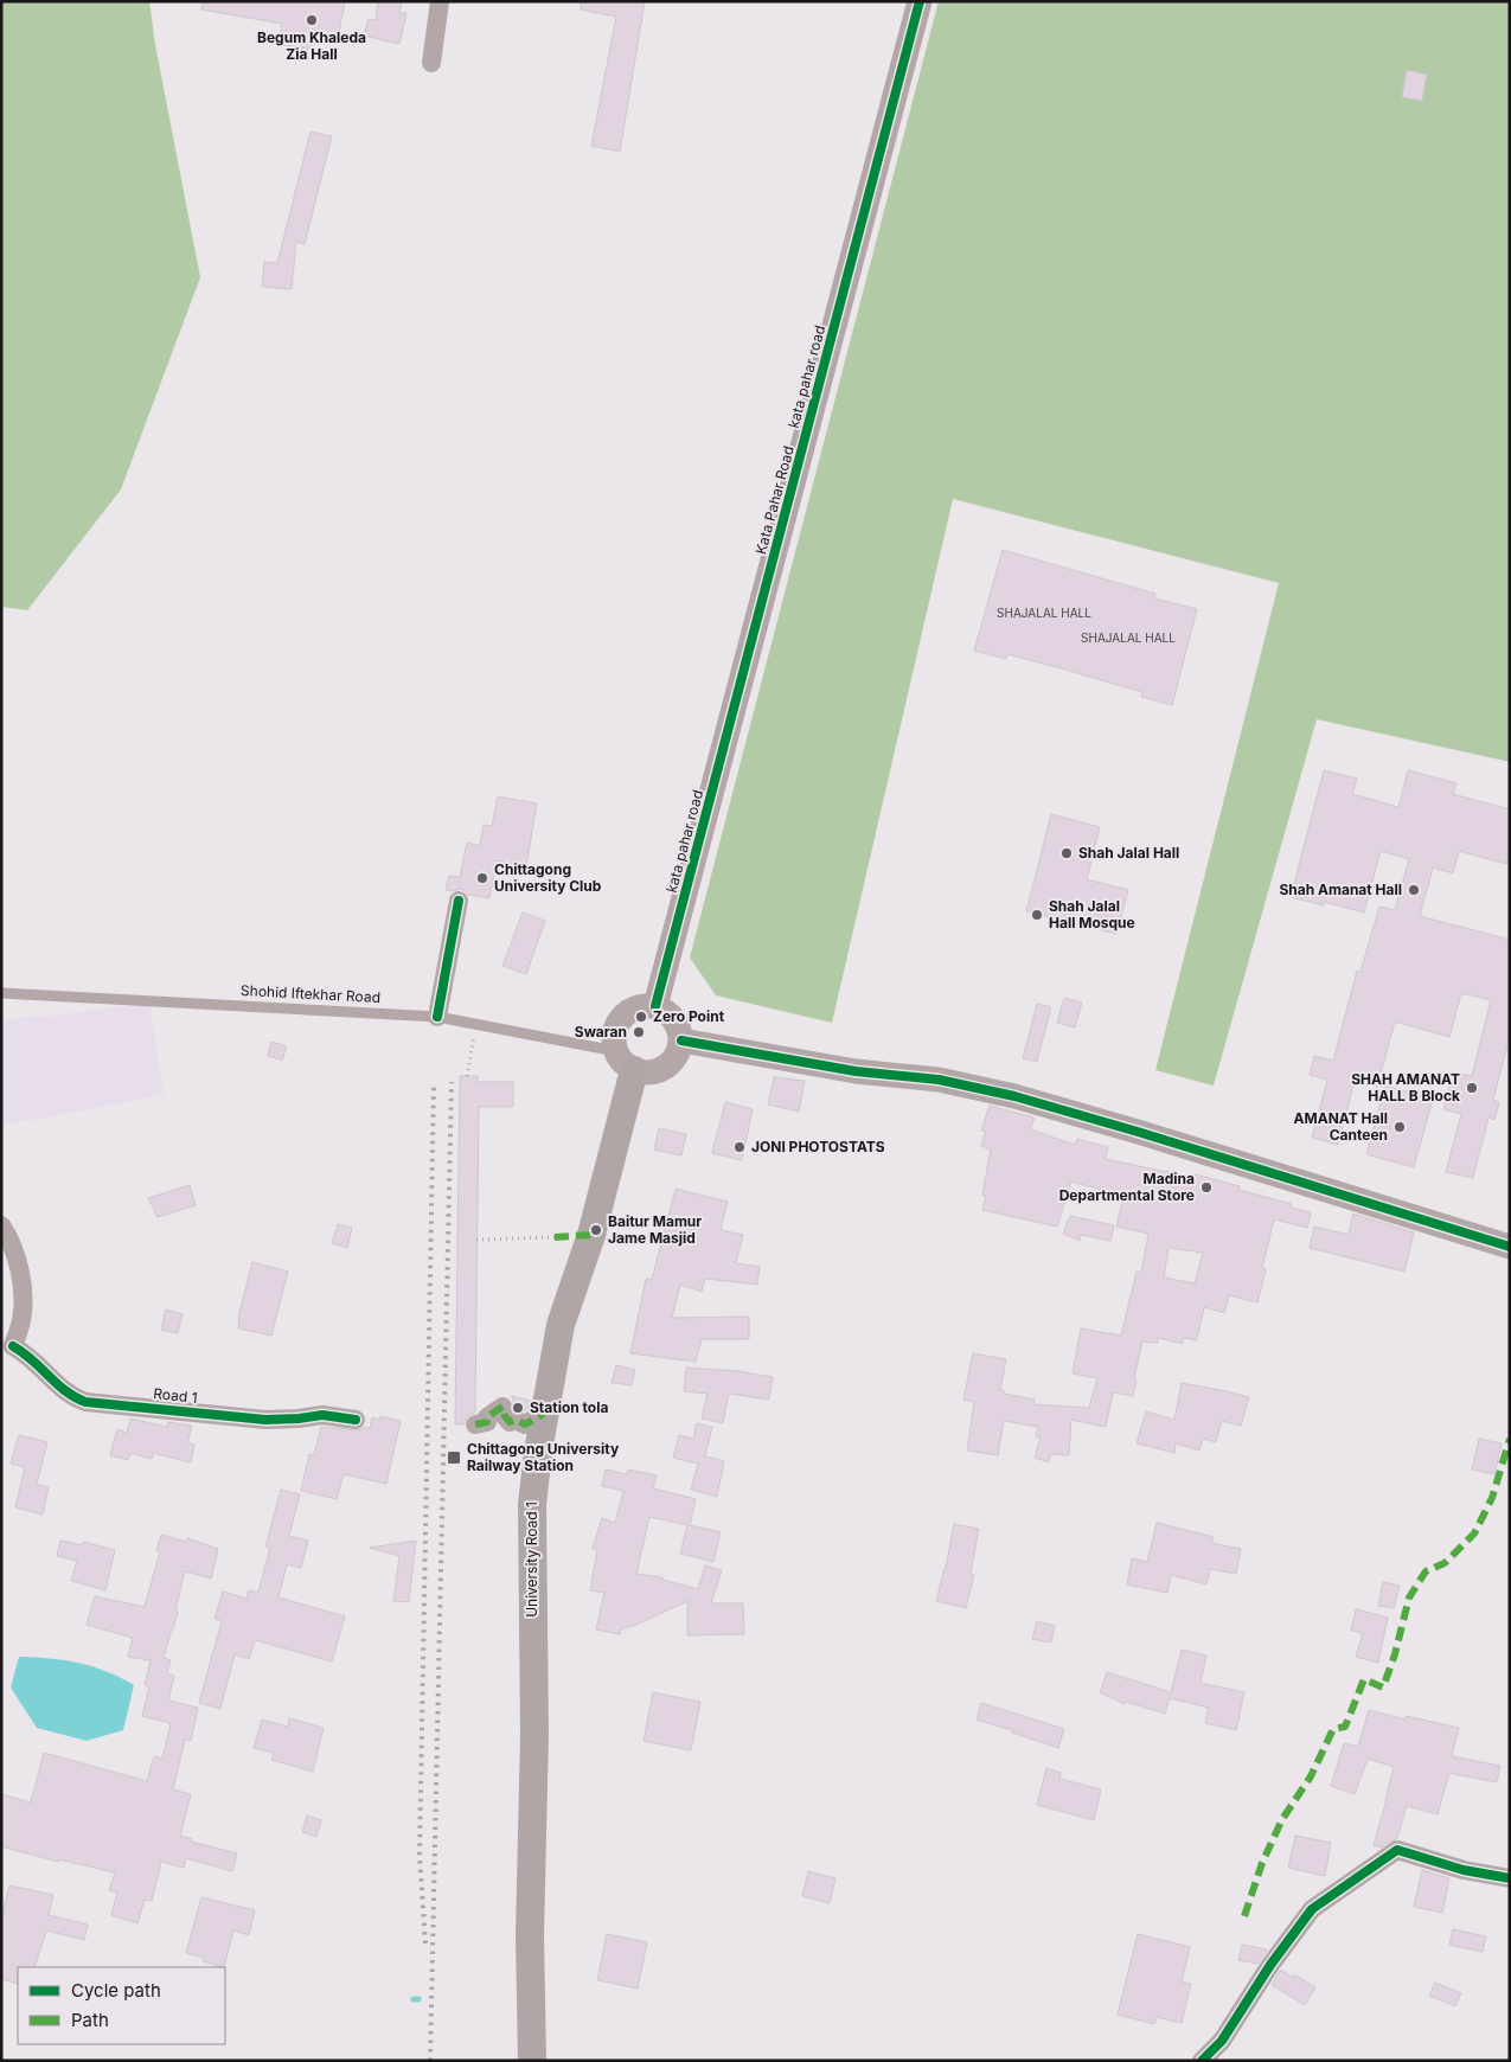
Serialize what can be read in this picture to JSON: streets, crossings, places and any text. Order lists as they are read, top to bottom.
{
  "streets": {
    "main road": ["University Road 1"],
    "street": ["kata pahar road", "Kata Pahar Road", "Road 1"],
    "lane": ["Shohid Iftekhar Road"]
  },
  "crossings": [
    ["kata pahar road", "Kata Pahar Road"],
    ["Kata Pahar Road", "Shohid Iftekhar Road"],
    ["Kata Pahar Road", "University Road 1"],
    ["Shohid Iftekhar Road", "University Road 1"]
  ],
  "places": {
    "other": [
      "Begum Khaleda Zia Hall",
      "Shah Jalal Hall",
      "Chittagong University Club",
      "Shah Amanat Hall",
      "Shah Jalal Hall Mosque",
      "Zero Point",
      "Swaran",
      "SHAH AMANAT HALL B Block",
      "AMANAT Hall Canteen",
      "JONI PHOTOSTATS",
      "Madina Departmental Store",
      "Baitur Mamur Jame Masjid",
      "Station tola"
    ],
    "transit": ["Chittagong University Railway Station"]
  },
  "house_numbers": ["SHAJALAL HALL", "SHAJALAL HALL"],
  "legend": ["Cycle path", "Path"]
}
